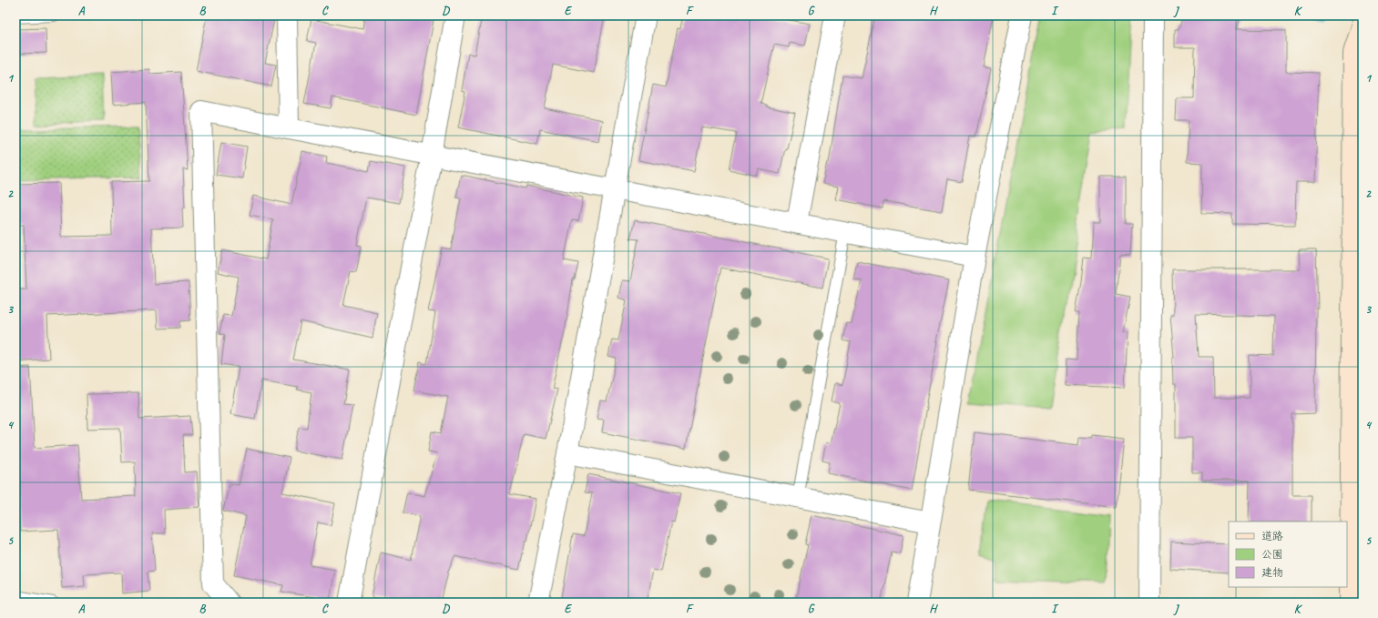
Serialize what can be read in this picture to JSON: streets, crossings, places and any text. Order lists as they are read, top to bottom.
{
  "legend": ["道路", "公園", "建物"],
  "grid": {
    "columns": [
      "A",
      "B",
      "C",
      "D",
      "E",
      "F",
      "G",
      "H",
      "I",
      "J",
      "K"
    ],
    "rows": [
      "1",
      "2",
      "3",
      "4",
      "5"
    ]
  }
}
